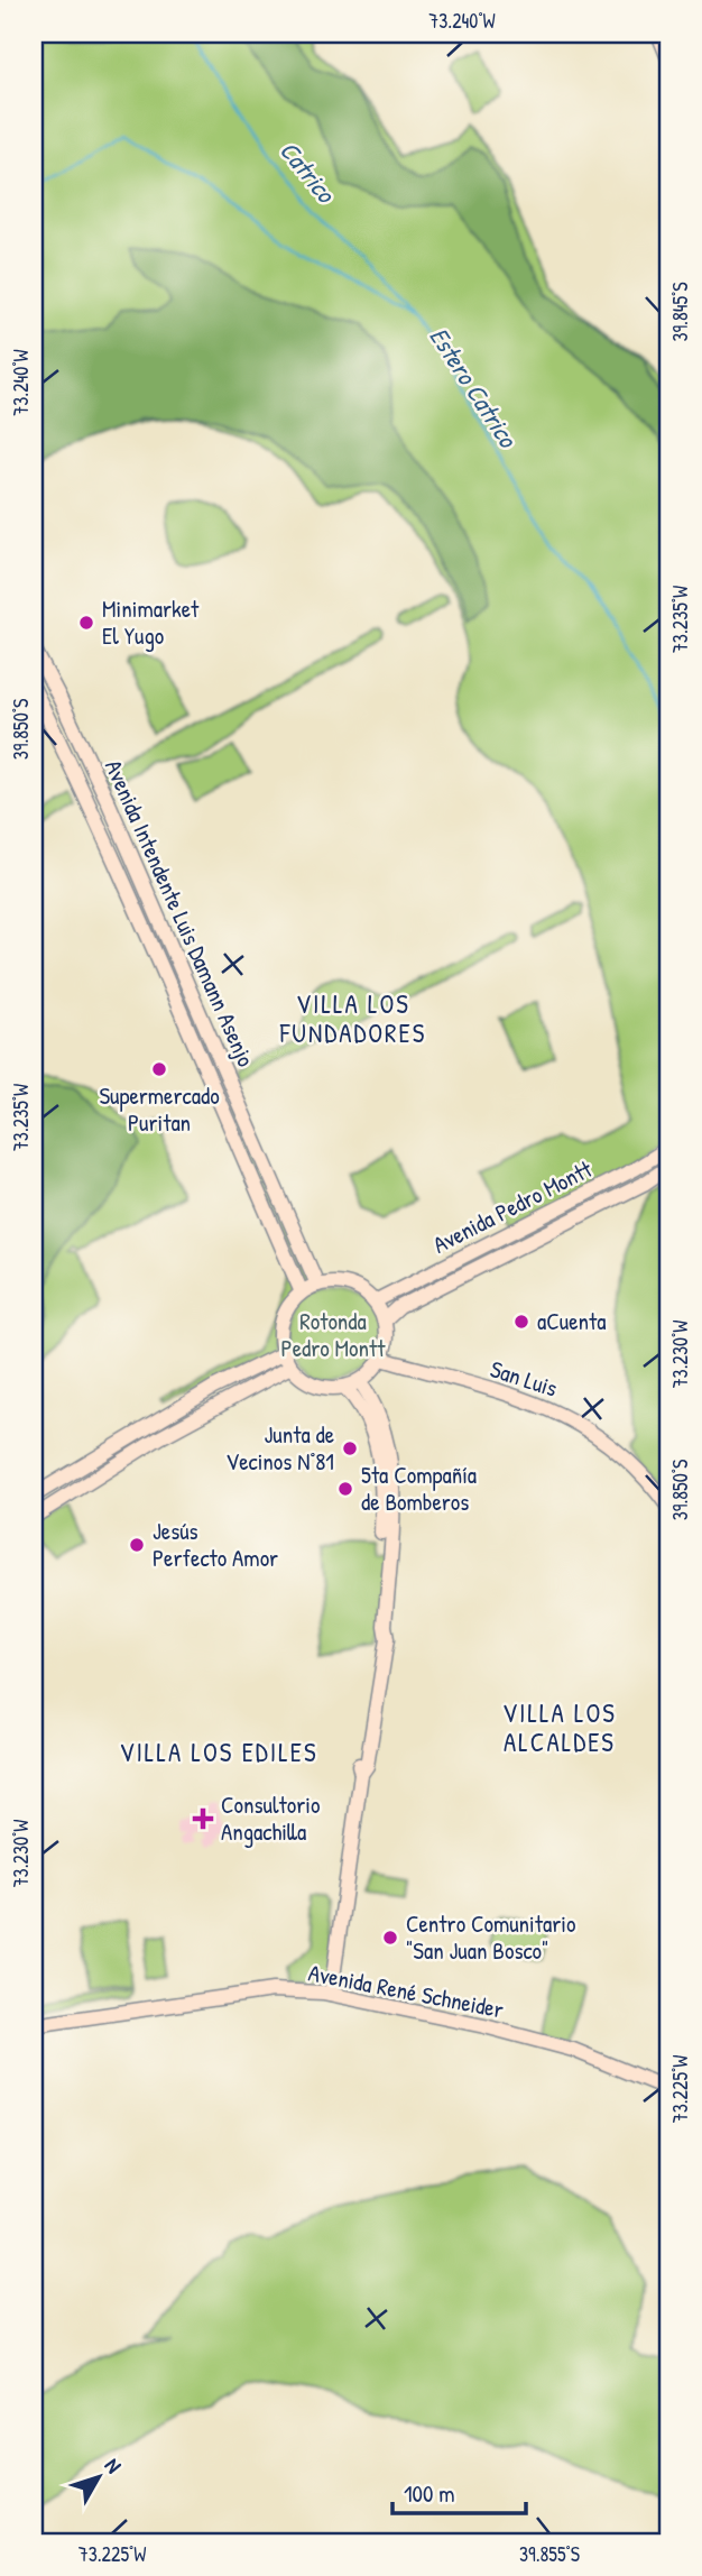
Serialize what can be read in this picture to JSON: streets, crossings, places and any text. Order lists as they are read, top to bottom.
{
  "streets": {
    "main road": [
      "Avenida Intendente Luis Damann Asenjo",
      "Avenida Pedro Montt",
      "San Luis",
      "Avenida René Schneider"
    ]
  },
  "crossings": [
    ["Avenida Intendente Luis Damann Asenjo", "Avenida Pedro Montt"],
    ["Avenida Intendente Luis Damann Asenjo", "San Luis"],
    ["Avenida Pedro Montt", "San Luis"]
  ],
  "districts": ["VILLA LOS FUNDADORES", "VILLA LOS ALCALDES", "VILLA LOS EDILES"],
  "water": ["Catrico", "Estero Catrico"],
  "parks": ["Rotonda Pedro Montt"],
  "places": {
    "other": [
      "Minimarket El Yugo",
      "Supermercado Puritan",
      "aCuenta",
      "Junta de Vecinos N°81",
      "5ta Compañía de Bomberos",
      "Jesús Perfecto Amor",
      "Centro Comunitario \"San Juan Bosco\""
    ],
    "health": ["Consultorio Angachilla"]
  },
  "scale_bar": "100 m",
  "north": "top right",
  "coordinates": [
    "73.240°W",
    "39.845°S",
    "73.235°W",
    "39.850°S",
    "73.230°W",
    "73.225°W",
    "39.855°S"
  ]
}
